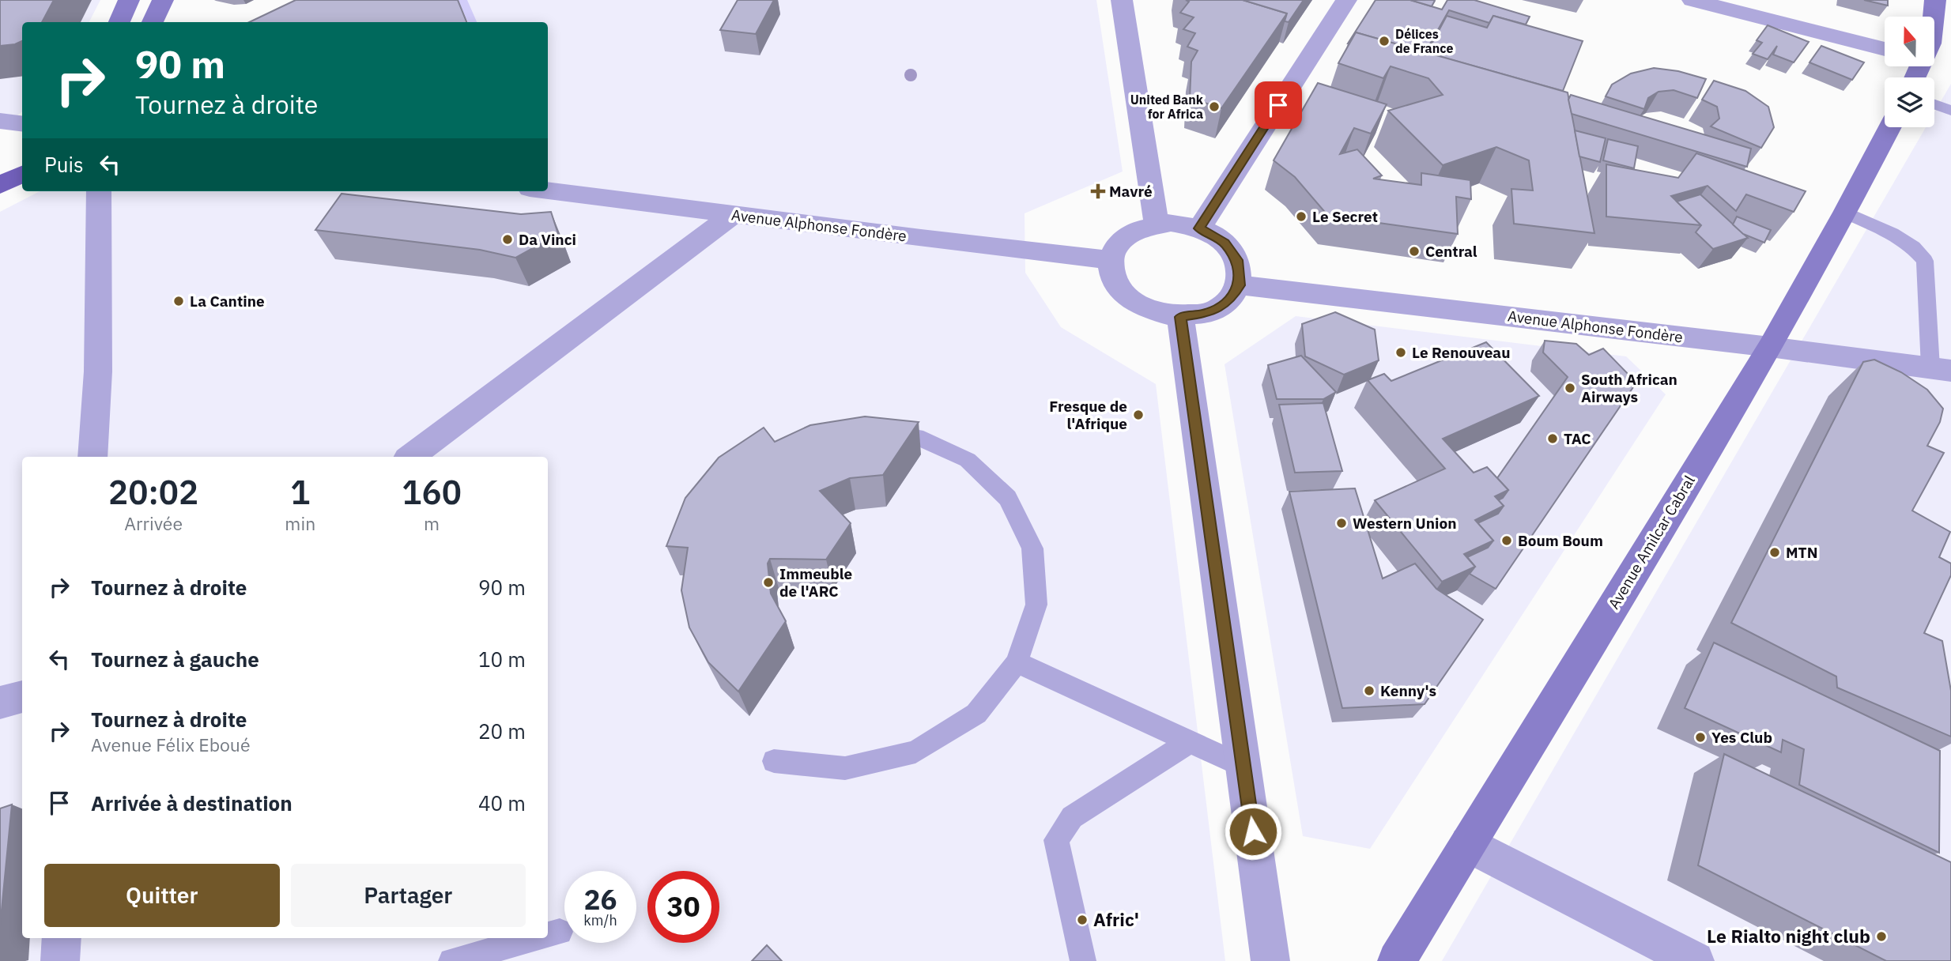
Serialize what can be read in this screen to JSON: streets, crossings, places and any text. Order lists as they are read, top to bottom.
{
  "streets": {
    "main road": ["Avenue Amilcar Cabral"],
    "street": ["Avenue Alphonse Fondère"]
  },
  "crossings": [
    ["Avenue Alphonse Fondère", "Avenue Amilcar Cabral"]
  ],
  "places": {
    "other": [
      "Délices de France",
      "United Bank for Africa",
      "Le Secret",
      "Da Vinci",
      "Central",
      "La Cantine",
      "Le Renouveau",
      "South African Airways",
      "Fresque de l'Afrique",
      "TAC",
      "Western Union",
      "Boum Boum",
      "MTN",
      "Immeuble de l'ARC",
      "Kenny's",
      "Yes Club",
      "Afric'",
      "Le Rialto night club"
    ],
    "health": ["Mavré"]
  },
  "north": "top",
  "page": {
    "turn": ["90 m", "Tournez à droite"],
    "then": "Puis",
    "eta": [
      "20:02",
      "Arrivée",
      "1",
      "min",
      "160",
      "m"
    ],
    "list": [
      {
        "name": "Tournez à droite",
        "value": "90 m"
      },
      {
        "name": "Tournez à gauche",
        "value": "10 m"
      },
      {
        "name": "Tournez à droite",
        "note": "Avenue Félix Eboué",
        "value": "20 m"
      },
      {
        "name": "Arrivée à destination",
        "value": "40 m"
      }
    ],
    "buttons": ["Quitter", "Partager"],
    "speed": "26 km/h",
    "limit": "30"
  }
}
